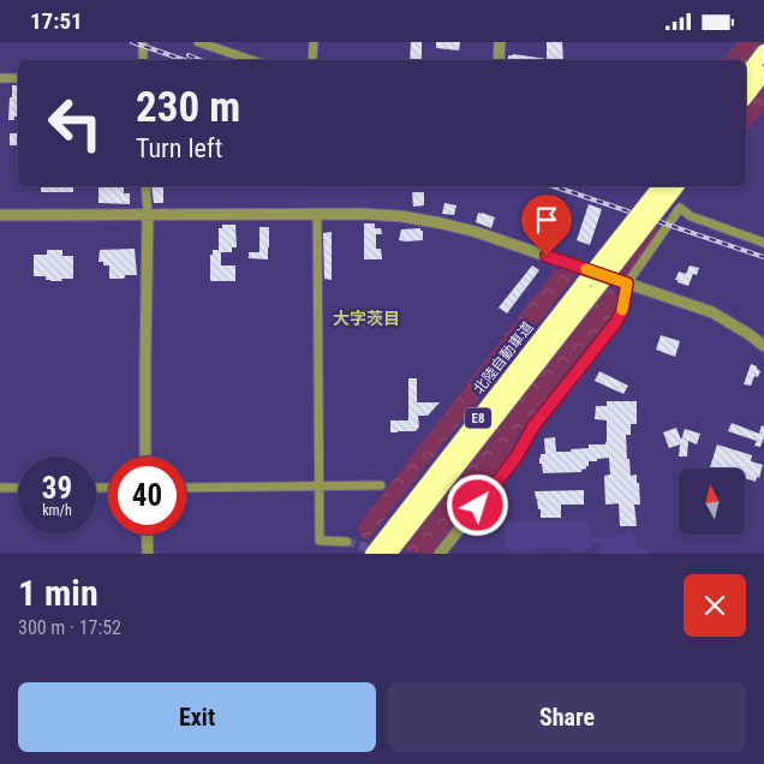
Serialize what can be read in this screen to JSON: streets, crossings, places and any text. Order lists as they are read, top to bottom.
{
  "streets": {
    "highway": ["北陸自動車道", "E8"]
  },
  "districts": ["大字茨目"],
  "north": "top",
  "page": {
    "status": "17:51",
    "turn": ["230 m", "Turn left"],
    "speed": "39 km/h",
    "limit": "40",
    "heading": ["1 min", "300 m · 17:52"],
    "buttons": ["Exit", "Share"]
  }
}
